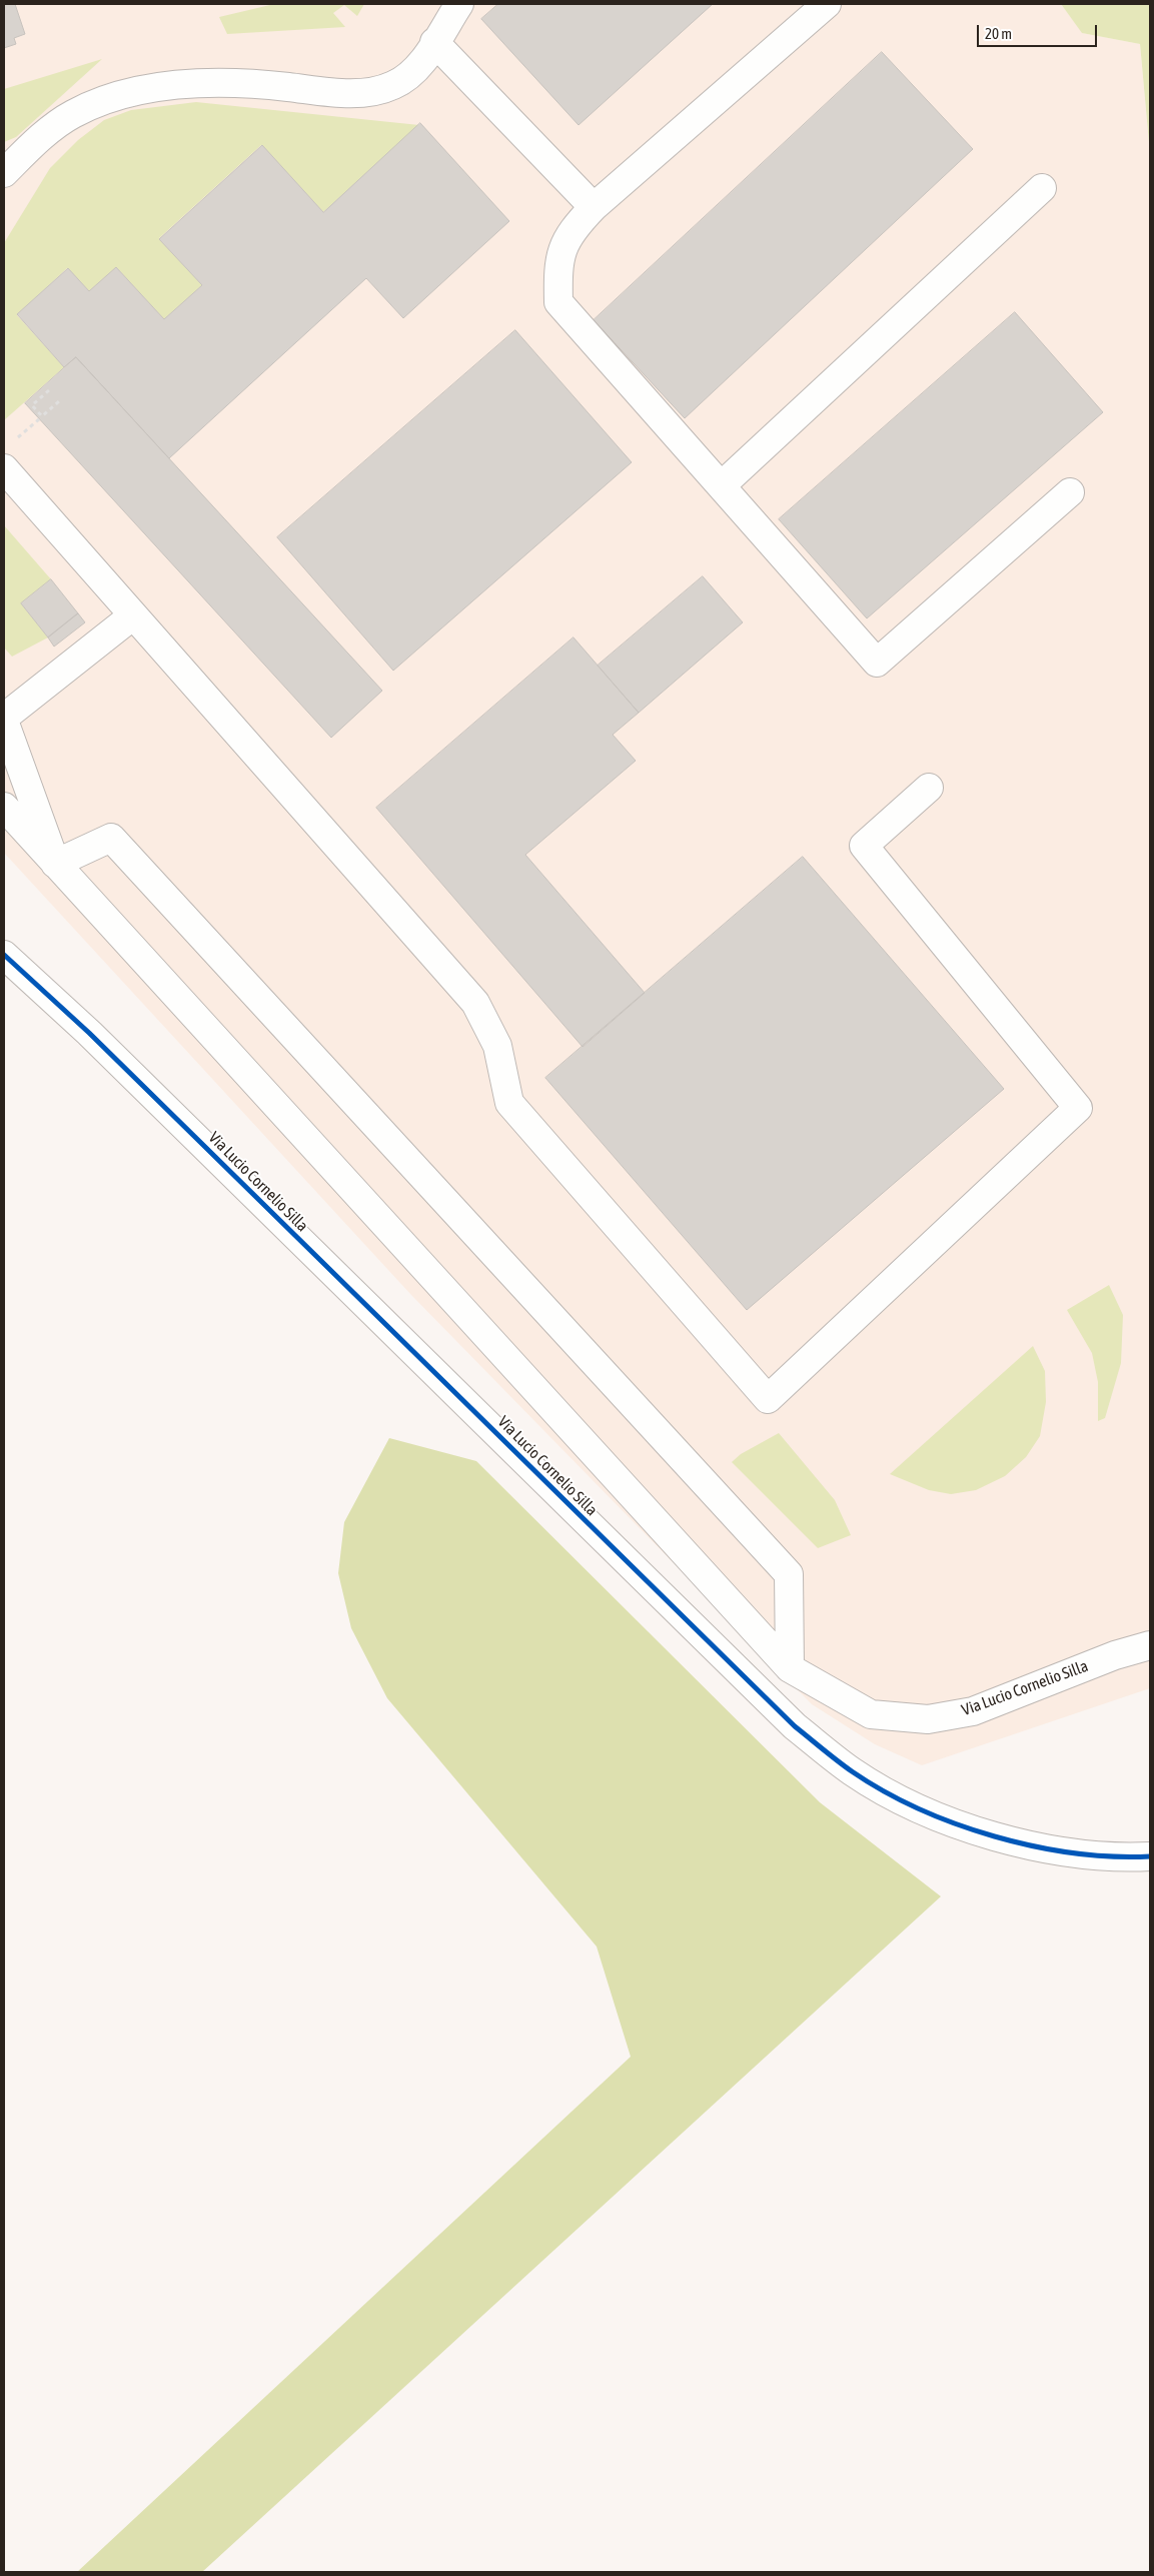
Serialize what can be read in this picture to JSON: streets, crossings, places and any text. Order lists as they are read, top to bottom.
{
  "streets": {
    "street": ["Via Lucio Cornelio Silla"]
  },
  "scale_bar": "20 m"
}
